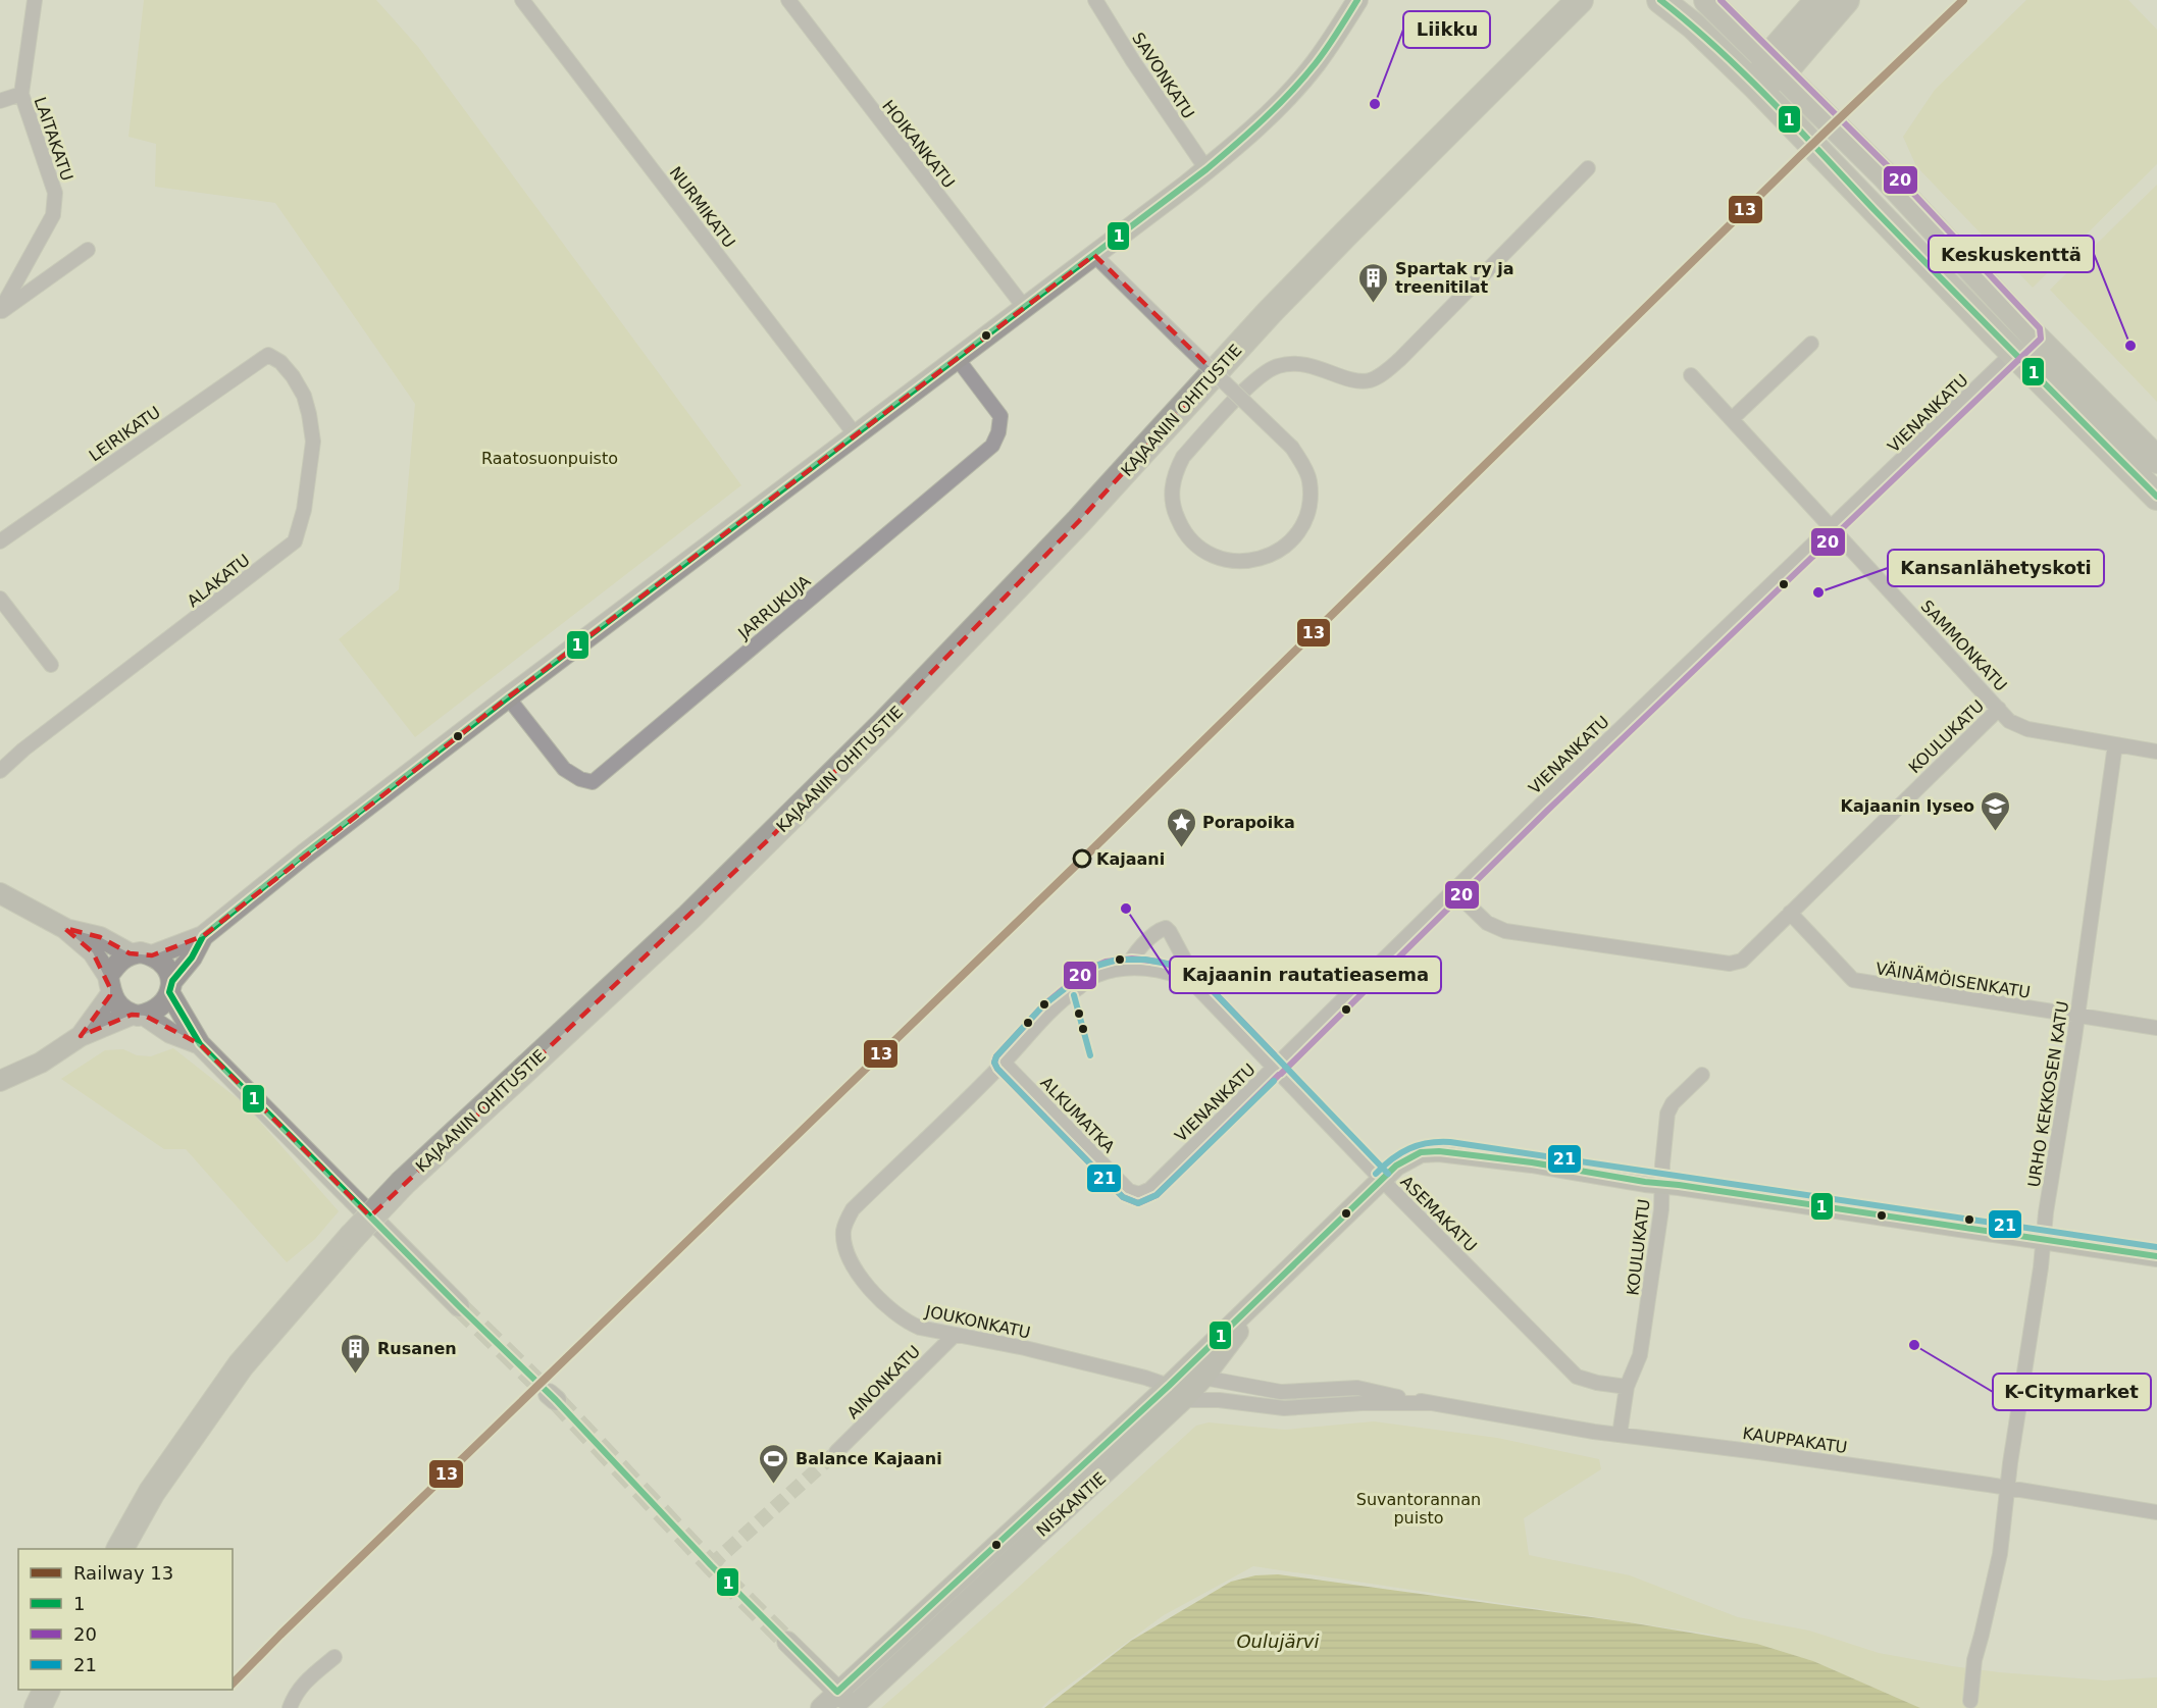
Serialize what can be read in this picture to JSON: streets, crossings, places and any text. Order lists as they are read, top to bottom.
{
  "streets": {
    "highway": ["KAJAANIN OHITUSTIE"],
    "street": [
      "SAVONKATU",
      "LAITAKATU",
      "HOIKANKATU",
      "NURMIKATU",
      "VIENANKATU",
      "LEIRIKATU",
      "ALAKATU",
      "JARRUKUJA",
      "SAMMONKATU",
      "KOULUKATU",
      "VÄINÄMÖISENKATU",
      "URHO KEKKOSEN KATU",
      "ALKUMATKA",
      "ASEMAKATU",
      "JOUKONKATU",
      "AINONKATU",
      "KAUPPAKATU",
      "NISKANTIE"
    ]
  },
  "crossings": [
    ["VIENANKATU", "SAMMONKATU"],
    ["VIENANKATU", "KOULUKATU"],
    ["VIENANKATU", "ALKUMATKA"],
    ["VIENANKATU", "ASEMAKATU"],
    ["LEIRIKATU", "ALAKATU"],
    ["SAMMONKATU", "KOULUKATU"],
    ["SAMMONKATU", "URHO KEKKOSEN KATU"],
    ["KOULUKATU", "VÄINÄMÖISENKATU"],
    ["KOULUKATU", "ASEMAKATU"],
    ["KOULUKATU", "KAUPPAKATU"],
    ["KOULUKATU", "NISKANTIE"],
    ["VÄINÄMÖISENKATU", "URHO KEKKOSEN KATU"],
    ["URHO KEKKOSEN KATU", "KAUPPAKATU"],
    ["URHO KEKKOSEN KATU", "NISKANTIE"],
    ["ALKUMATKA", "ASEMAKATU"],
    ["ALKUMATKA", "JOUKONKATU"],
    ["ASEMAKATU", "JOUKONKATU"],
    ["ASEMAKATU", "NISKANTIE"],
    ["JOUKONKATU", "AINONKATU"],
    ["JOUKONKATU", "KAUPPAKATU"],
    ["JOUKONKATU", "NISKANTIE"],
    ["KAUPPAKATU", "NISKANTIE"]
  ],
  "water": ["Oulujärvi"],
  "parks": ["Raatosuonpuisto", "Suvantorannan puisto"],
  "places": {
    "other": [
      "Liikku",
      "Keskuskenttä",
      "Kansanlähetyskoti",
      "Kajaani",
      "Kajaanin rautatieasema",
      "K-Citymarket"
    ],
    "building": ["Spartak ry ja treenitilat", "Rusanen"],
    "school or university": ["Kajaanin lyseo"],
    "place": ["Porapoika"],
    "sports": ["Balance Kajaani"]
  },
  "lines": [
    "rail line 13",
    "transit line 1",
    "transit line 20",
    "transit line 21"
  ],
  "legend": [
    "Railway 13",
    "1",
    "20",
    "21"
  ]
}
